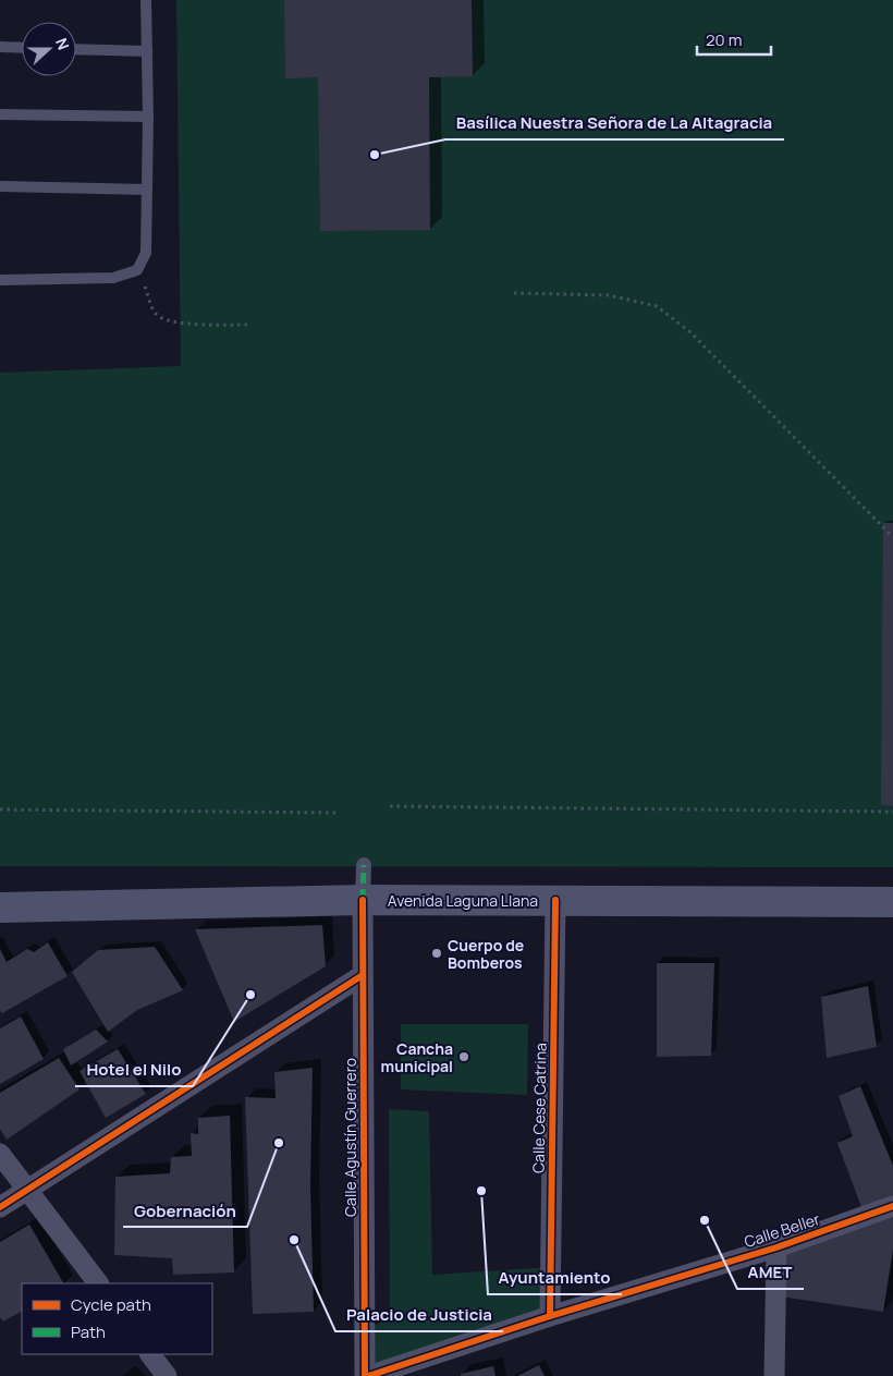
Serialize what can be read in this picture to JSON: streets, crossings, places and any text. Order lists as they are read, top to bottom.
{
  "streets": {
    "main road": ["Avenida Laguna Llana"],
    "street": ["Calle Cese Catrina", "Calle Agustín Guerrero", "Calle Beller"]
  },
  "crossings": [
    ["Avenida Laguna Llana", "Calle Cese Catrina"],
    ["Avenida Laguna Llana", "Calle Agustín Guerrero"],
    ["Calle Cese Catrina", "Calle Beller"],
    ["Calle Agustín Guerrero", "Calle Beller"]
  ],
  "places": [
    "Basílica Nuestra Señora de La Altagracia",
    "Cuerpo de Bomberos",
    "Hotel el Nilo",
    "Cancha municipal",
    "Gobernación",
    "Ayuntamiento",
    "AMET",
    "Palacio de Justicia"
  ],
  "legend": ["Cycle path", "Path"],
  "scale_bar": "20 m",
  "north": "right"
}
